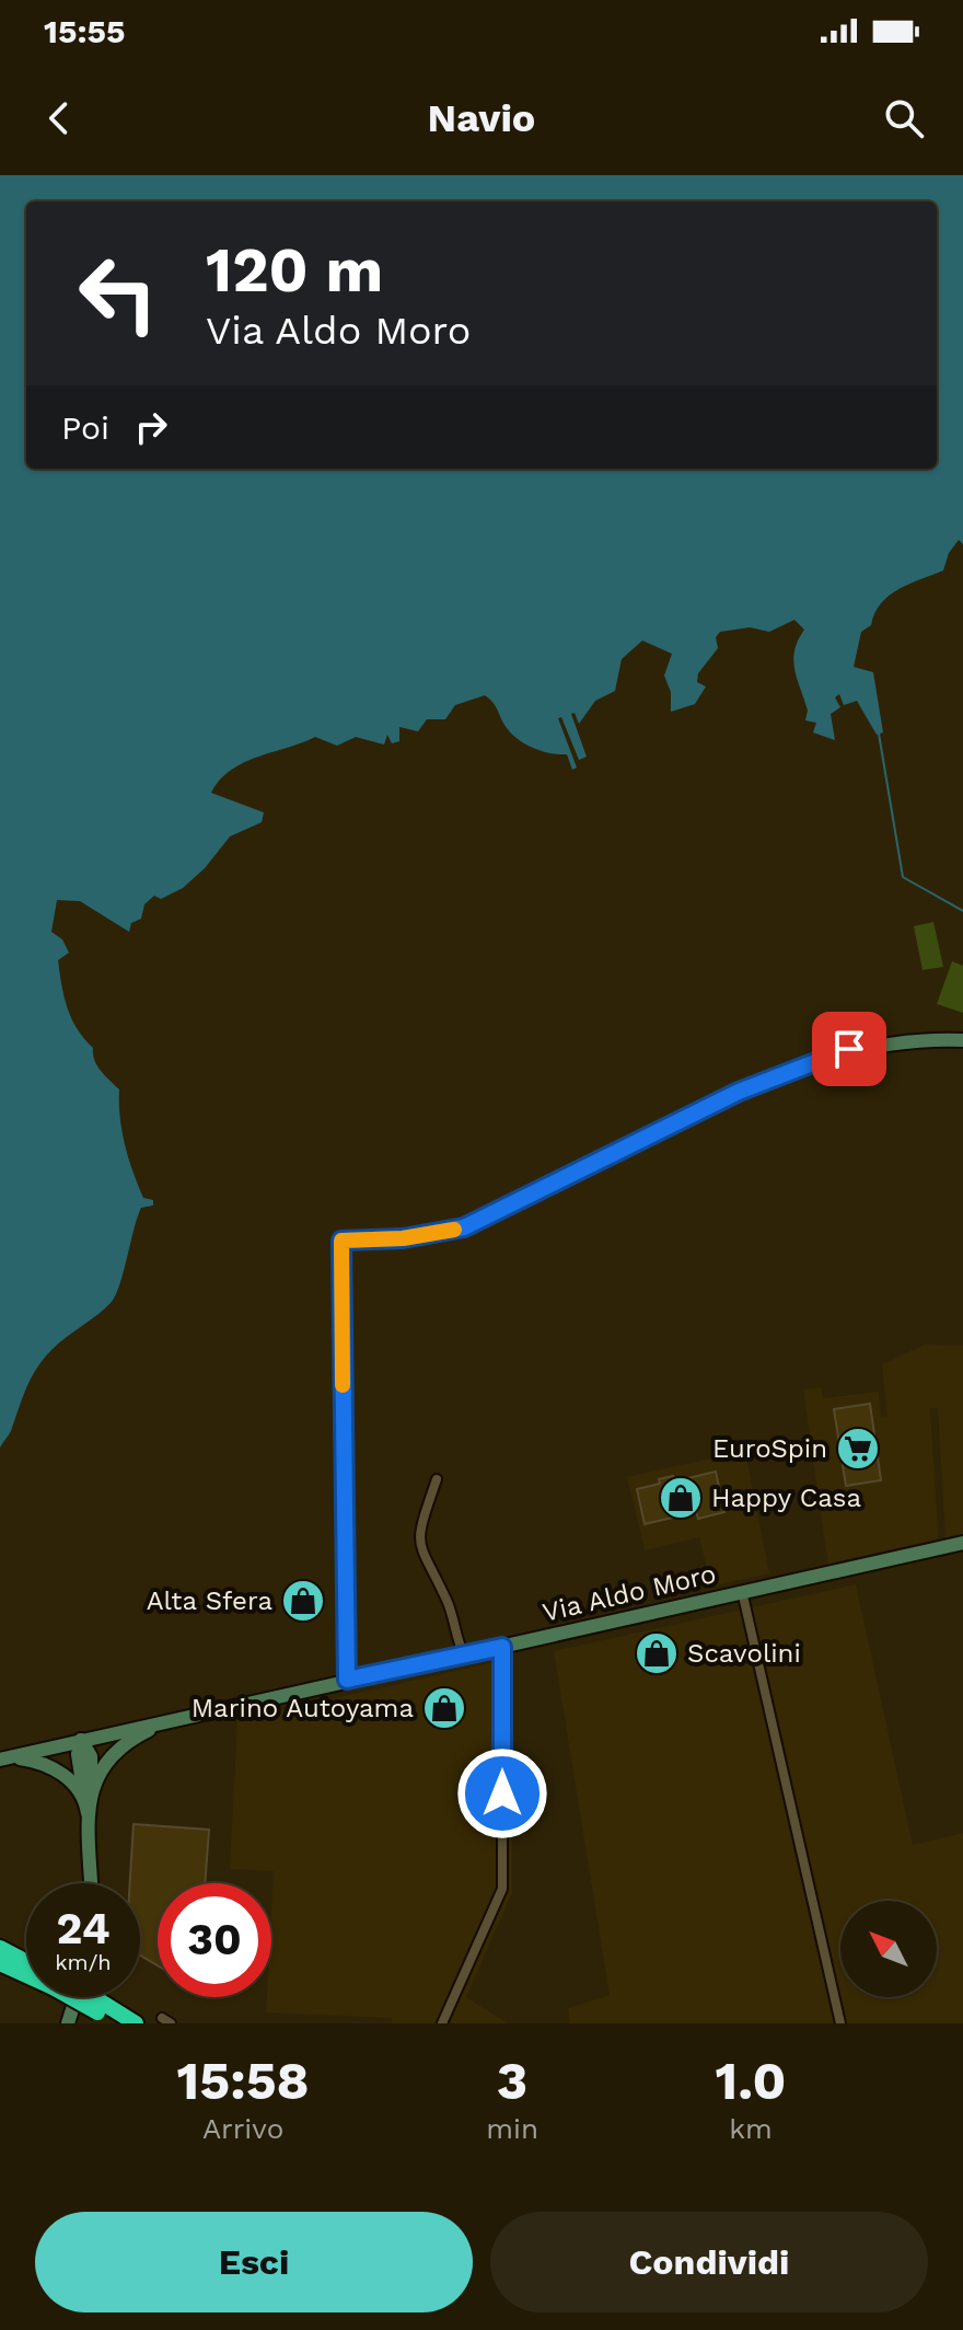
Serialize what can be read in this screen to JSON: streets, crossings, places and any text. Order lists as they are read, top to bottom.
{
  "streets": {
    "main road": ["Via Aldo Moro"]
  },
  "places": {
    "supermarket": ["EuroSpin"],
    "shop": [
      "Happy Casa",
      "Alta Sfera",
      "Scavolini",
      "Marino Autoyama"
    ]
  },
  "north": "top left",
  "page": {
    "status": "15:55",
    "header": "Navio",
    "turn": ["120 m", "Via Aldo Moro"],
    "then": "Poi",
    "speed": "24 km/h",
    "limit": "30",
    "eta": [
      "15:58",
      "Arrivo",
      "3",
      "min",
      "1.0",
      "km"
    ],
    "buttons": ["Esci", "Condividi"]
  }
}
